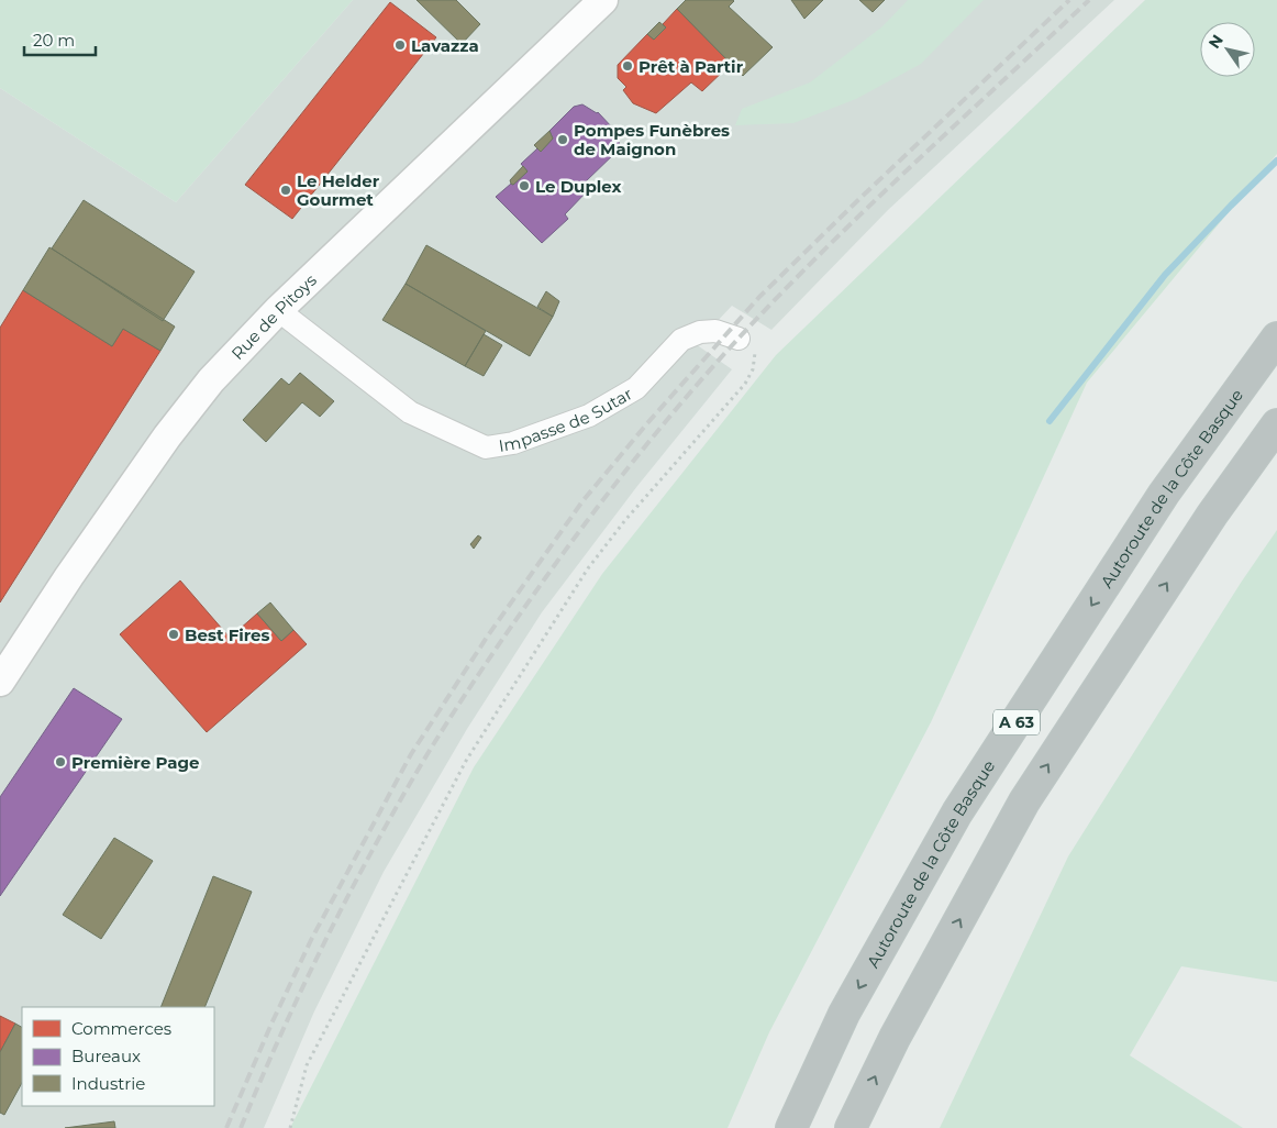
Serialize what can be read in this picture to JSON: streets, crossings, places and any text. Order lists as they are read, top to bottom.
{
  "streets": {
    "highway": ["Autoroute de la Côte Basque", "A 63"],
    "street": ["Rue de Pitoys", "Impasse de Sutar"]
  },
  "crossings": [
    ["Rue de Pitoys", "Impasse de Sutar"]
  ],
  "places": [
    "Lavazza",
    "Prêt à Partir",
    "Pompes Funèbres de Maignon",
    "Le Duplex",
    "Le Helder Gourmet",
    "Best Fires",
    "Première Page"
  ],
  "legend": ["Commerces", "Bureaux", "Industrie"],
  "scale_bar": "20 m",
  "north": "top left"
}
